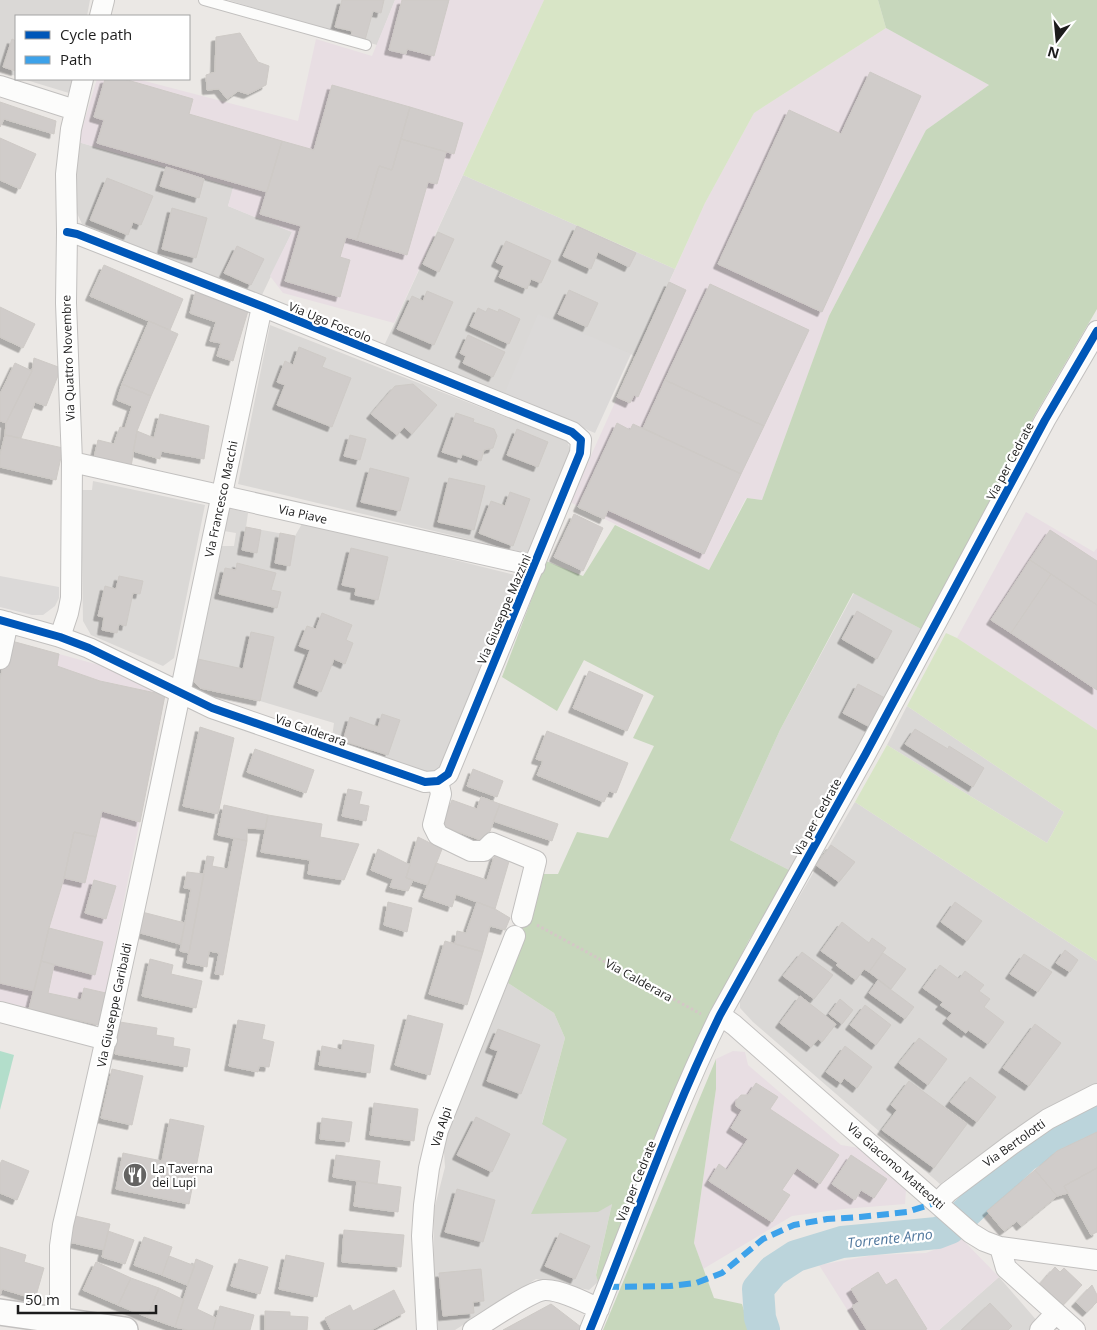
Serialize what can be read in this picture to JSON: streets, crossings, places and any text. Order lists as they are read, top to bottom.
{
  "streets": {
    "street": [
      "Via Ugo Foscolo",
      "Via Quattro Novembre",
      "Via per Cedrate",
      "Via Francesco Macchi",
      "Via Piave",
      "Via Giuseppe Mazzini",
      "Via Calderara",
      "Via Giuseppe Garibaldi",
      "Via Alpi",
      "Via Bertolotti",
      "Via Giacomo Matteotti"
    ]
  },
  "crossings": [
    ["Via Ugo Foscolo", "Via Quattro Novembre"],
    ["Via Ugo Foscolo", "Via Francesco Macchi"],
    ["Via Ugo Foscolo", "Via Giuseppe Mazzini"],
    ["Via Quattro Novembre", "Via Piave"],
    ["Via per Cedrate", "Via Calderara"],
    ["Via per Cedrate", "Via Giacomo Matteotti"],
    ["Via Francesco Macchi", "Via Piave"],
    ["Via Francesco Macchi", "Via Calderara"],
    ["Via Francesco Macchi", "Via Giuseppe Garibaldi"],
    ["Via Piave", "Via Giuseppe Mazzini"],
    ["Via Giuseppe Mazzini", "Via Calderara"],
    ["Via Calderara", "Via Giuseppe Garibaldi"],
    ["Via Calderara", "Via Giacomo Matteotti"],
    ["Via Bertolotti", "Via Giacomo Matteotti"]
  ],
  "water": ["Torrente Arno"],
  "places": {
    "restaurant": ["La Taverna dei Lupi"]
  },
  "legend": ["Cycle path", "Path"],
  "scale_bar": "50 m",
  "north": "bottom"
}
